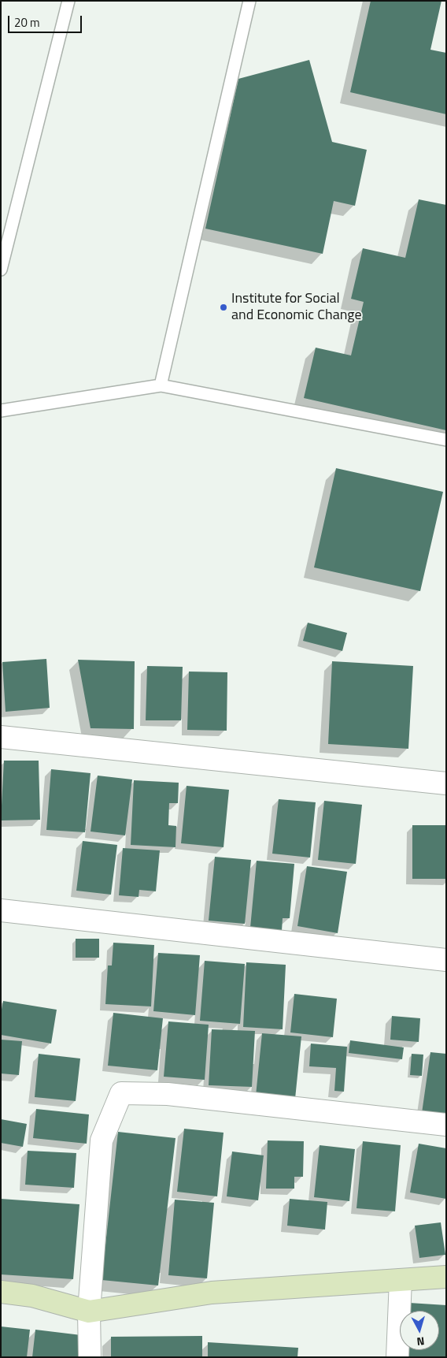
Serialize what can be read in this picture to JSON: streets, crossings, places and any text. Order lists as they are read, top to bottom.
{
  "places": ["Institute for Social and Economic Change"],
  "scale_bar": "20 m",
  "north": "bottom"
}
